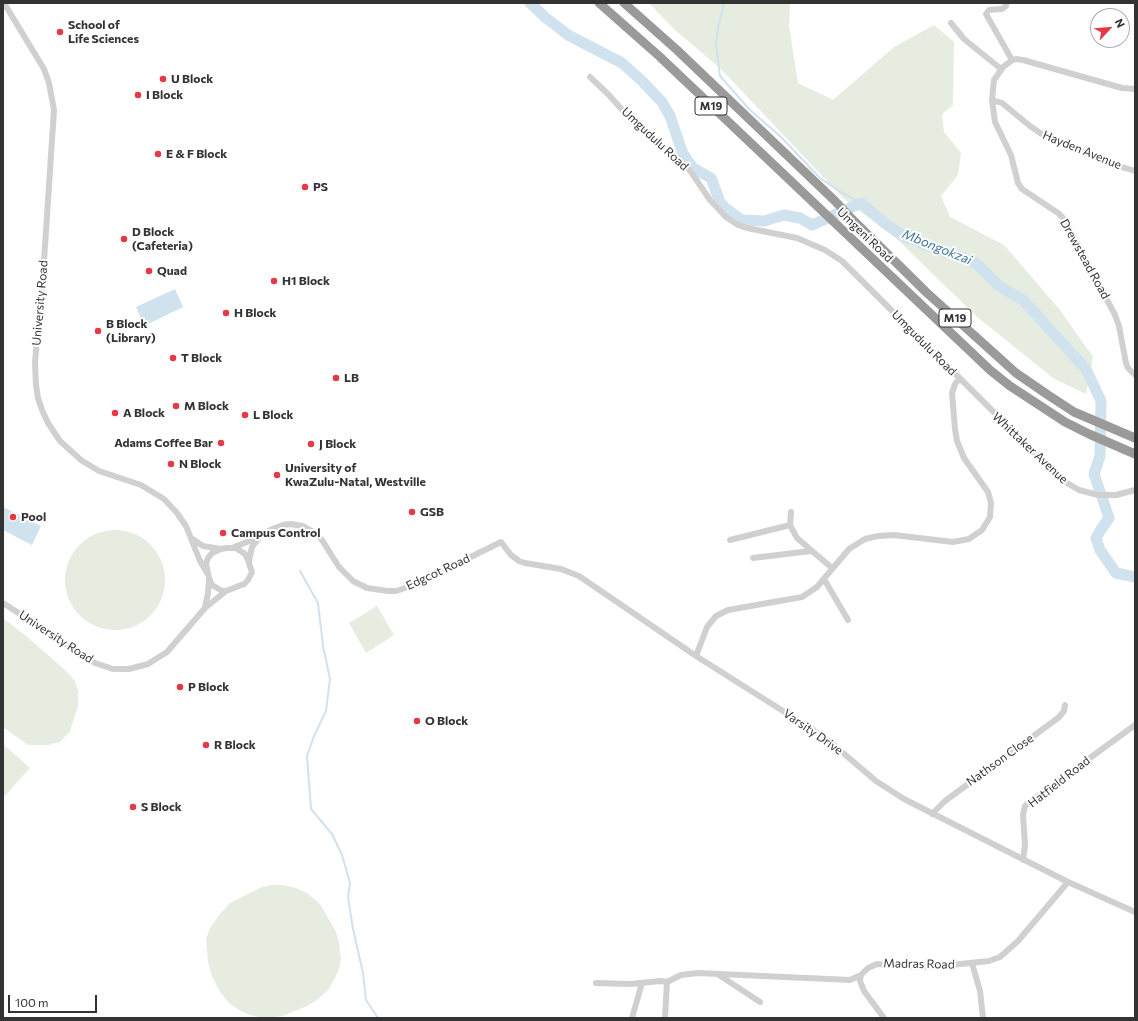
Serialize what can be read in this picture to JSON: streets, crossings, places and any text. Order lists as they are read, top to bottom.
{
  "streets": {
    "highway": ["M19", "Umgeni Road"],
    "street": [
      "Umgudulu Road",
      "Hayden Avenue",
      "Drewstead Road",
      "University Road",
      "Whittaker Avenue",
      "Edgcot Road",
      "Varsity Drive",
      "Nathson Close",
      "Hatfield Road",
      "Madras Road"
    ]
  },
  "crossings": [
    ["Umgudulu Road", "Whittaker Avenue"],
    ["Umgudulu Road", "Varsity Drive"],
    ["Hayden Avenue", "Drewstead Road"],
    ["University Road", "Edgcot Road"],
    ["Edgcot Road", "Varsity Drive"],
    ["Varsity Drive", "Nathson Close"],
    ["Varsity Drive", "Hatfield Road"],
    ["Varsity Drive", "Madras Road"]
  ],
  "water": ["Mbongokzai"],
  "places": [
    "School of Life Sciences",
    "U Block",
    "I Block",
    "E & F Block",
    "PS",
    "D Block (Cafeteria)",
    "Quad",
    "H1 Block",
    "H Block",
    "B Block (Library)",
    "T Block",
    "LB",
    "M Block",
    "A Block",
    "L Block",
    "Adams Coffee Bar",
    "J Block",
    "N Block",
    "University of KwaZulu-Natal, Westville",
    "GSB",
    "Pool",
    "Campus Control",
    "P Block",
    "O Block",
    "R Block",
    "S Block"
  ],
  "scale_bar": "100 m",
  "north": "top right"
}
